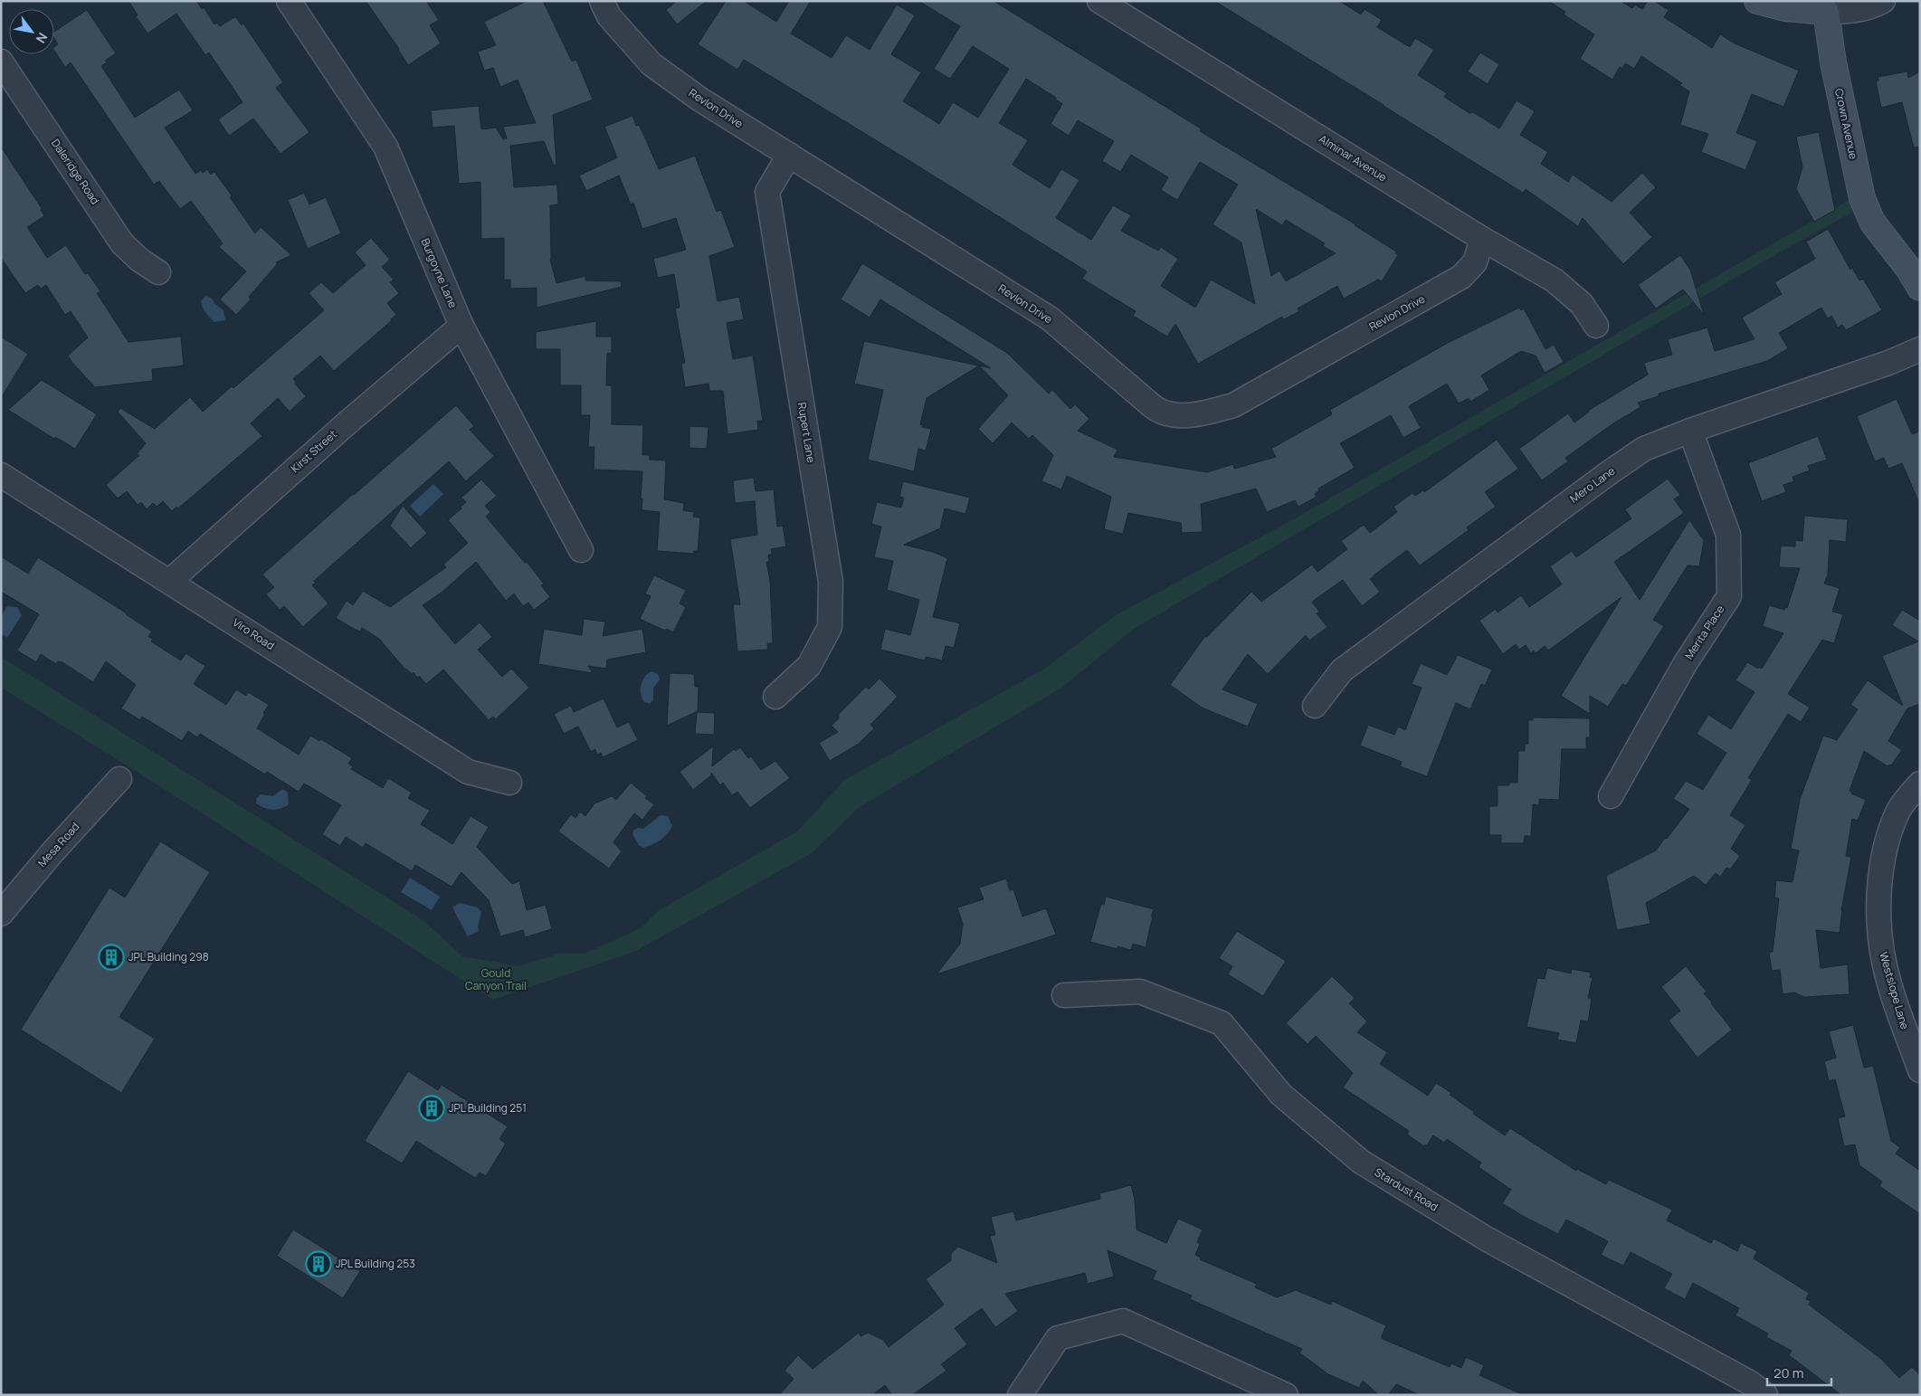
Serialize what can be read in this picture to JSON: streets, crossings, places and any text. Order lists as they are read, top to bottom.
{
  "streets": {
    "street": [
      "Revlon Drive",
      "Crown Avenue",
      "Alminar Avenue",
      "Daleridge Road",
      "Burgoyne Lane",
      "Rupert Lane",
      "Kirst Street",
      "Mero Lane",
      "Merita Place",
      "Viro Road",
      "Mesa Road",
      "Westslope Lane",
      "Stardust Road"
    ]
  },
  "crossings": [
    ["Revlon Drive", "Alminar Avenue"],
    ["Revlon Drive", "Rupert Lane"],
    ["Burgoyne Lane", "Kirst Street"],
    ["Kirst Street", "Viro Road"],
    ["Mero Lane", "Merita Place"]
  ],
  "parks": ["Gould Canyon Trail"],
  "places": {
    "building": ["JPL Building 298", "JPL Building 251", "JPL Building 253"]
  },
  "scale_bar": "20 m",
  "north": "bottom right"
}
